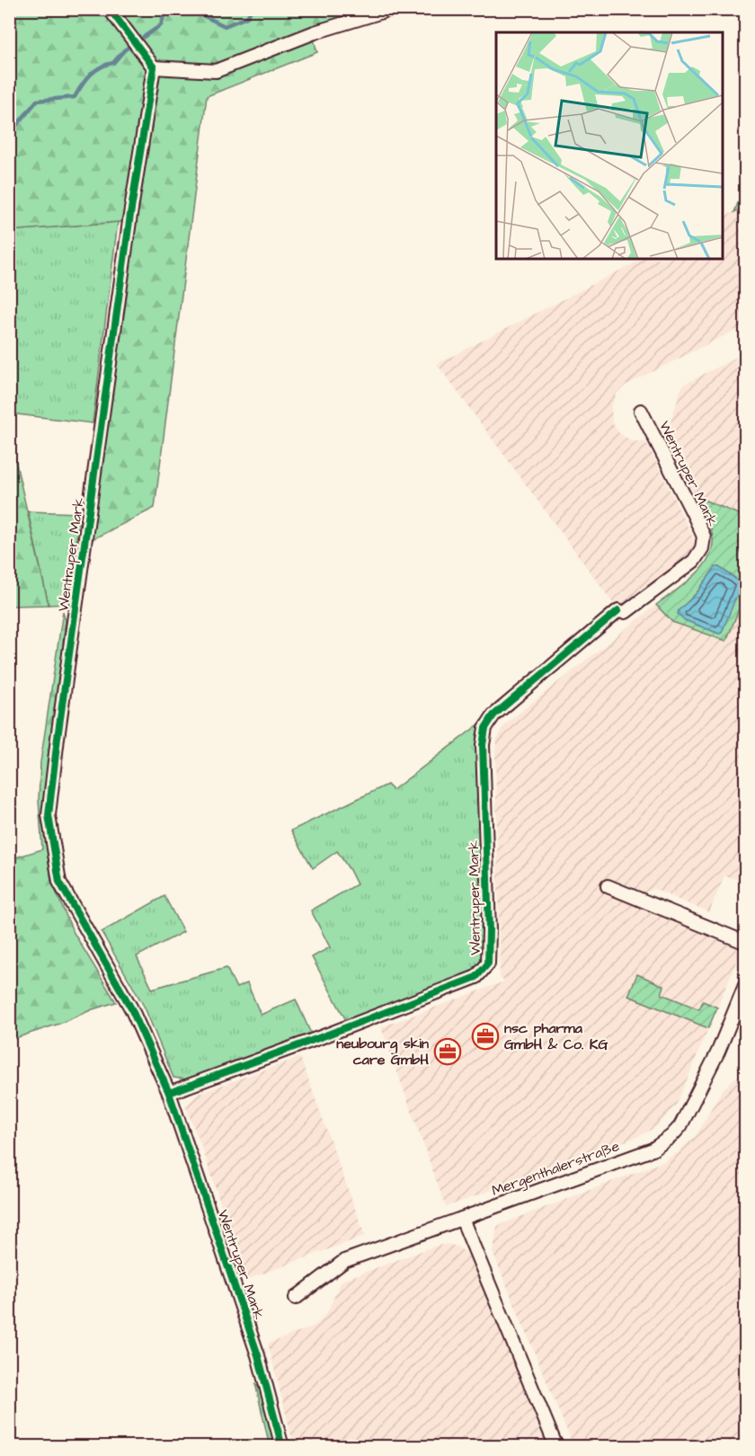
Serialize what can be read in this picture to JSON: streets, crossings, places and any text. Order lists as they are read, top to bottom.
{
  "streets": {
    "street": ["Wentruper Mark", "Mergenthalerstraße"]
  },
  "places": {
    "office": ["nsc pharma GmbH & Co. KG", "neubourg skin care GmbH"]
  }
}
